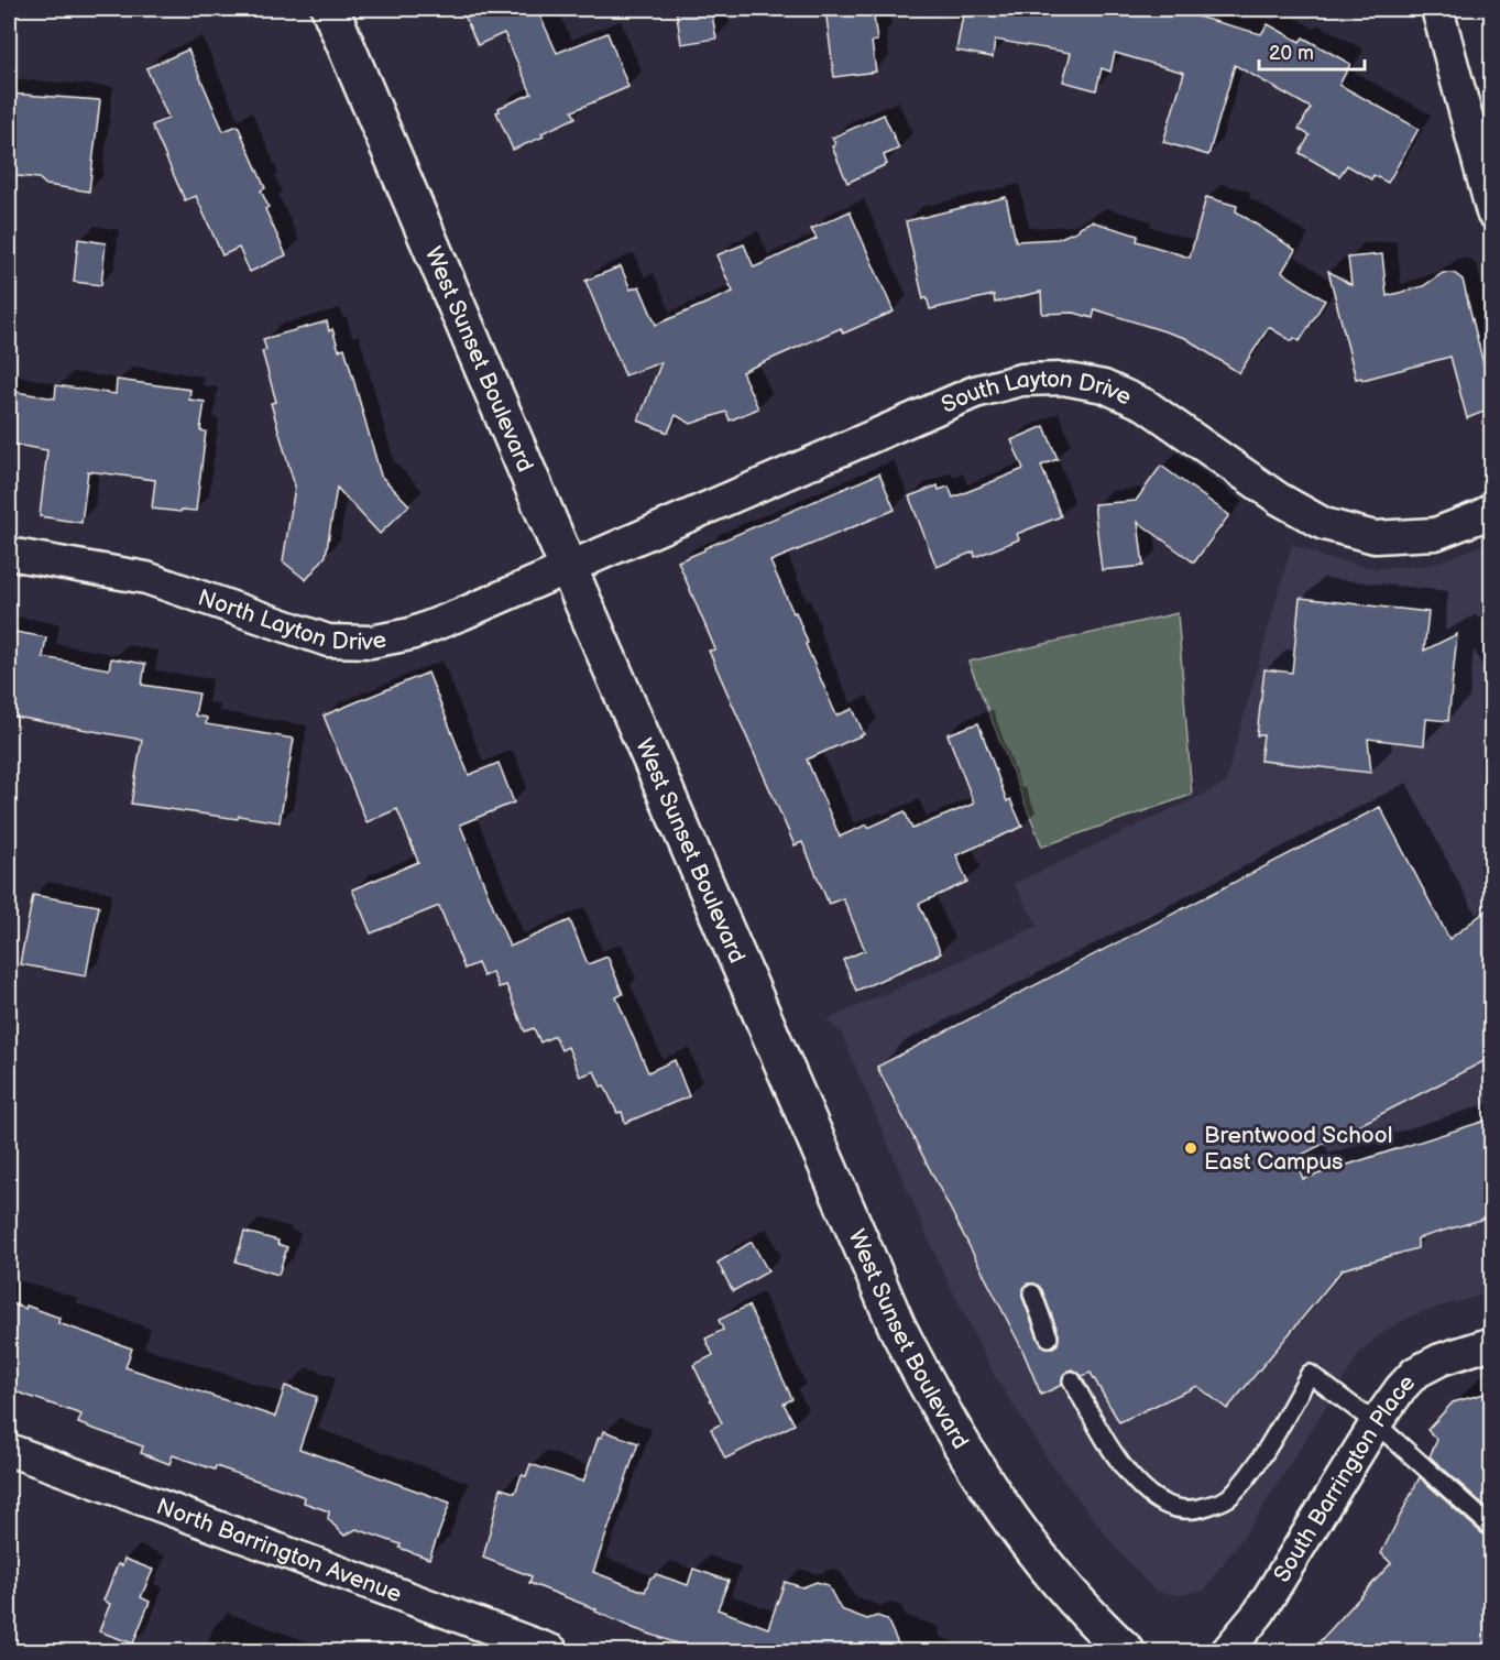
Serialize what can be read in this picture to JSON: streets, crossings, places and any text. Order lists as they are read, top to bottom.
{
  "streets": {
    "main road": ["West Sunset Boulevard"],
    "street": [
      "South Layton Drive",
      "North Layton Drive",
      "South Barrington Place",
      "North Barrington Avenue"
    ]
  },
  "crossings": [
    ["West Sunset Boulevard", "South Layton Drive"],
    ["West Sunset Boulevard", "North Layton Drive"],
    ["South Layton Drive", "North Layton Drive"]
  ],
  "places": ["Brentwood School East Campus"],
  "scale_bar": "20 m"
}
